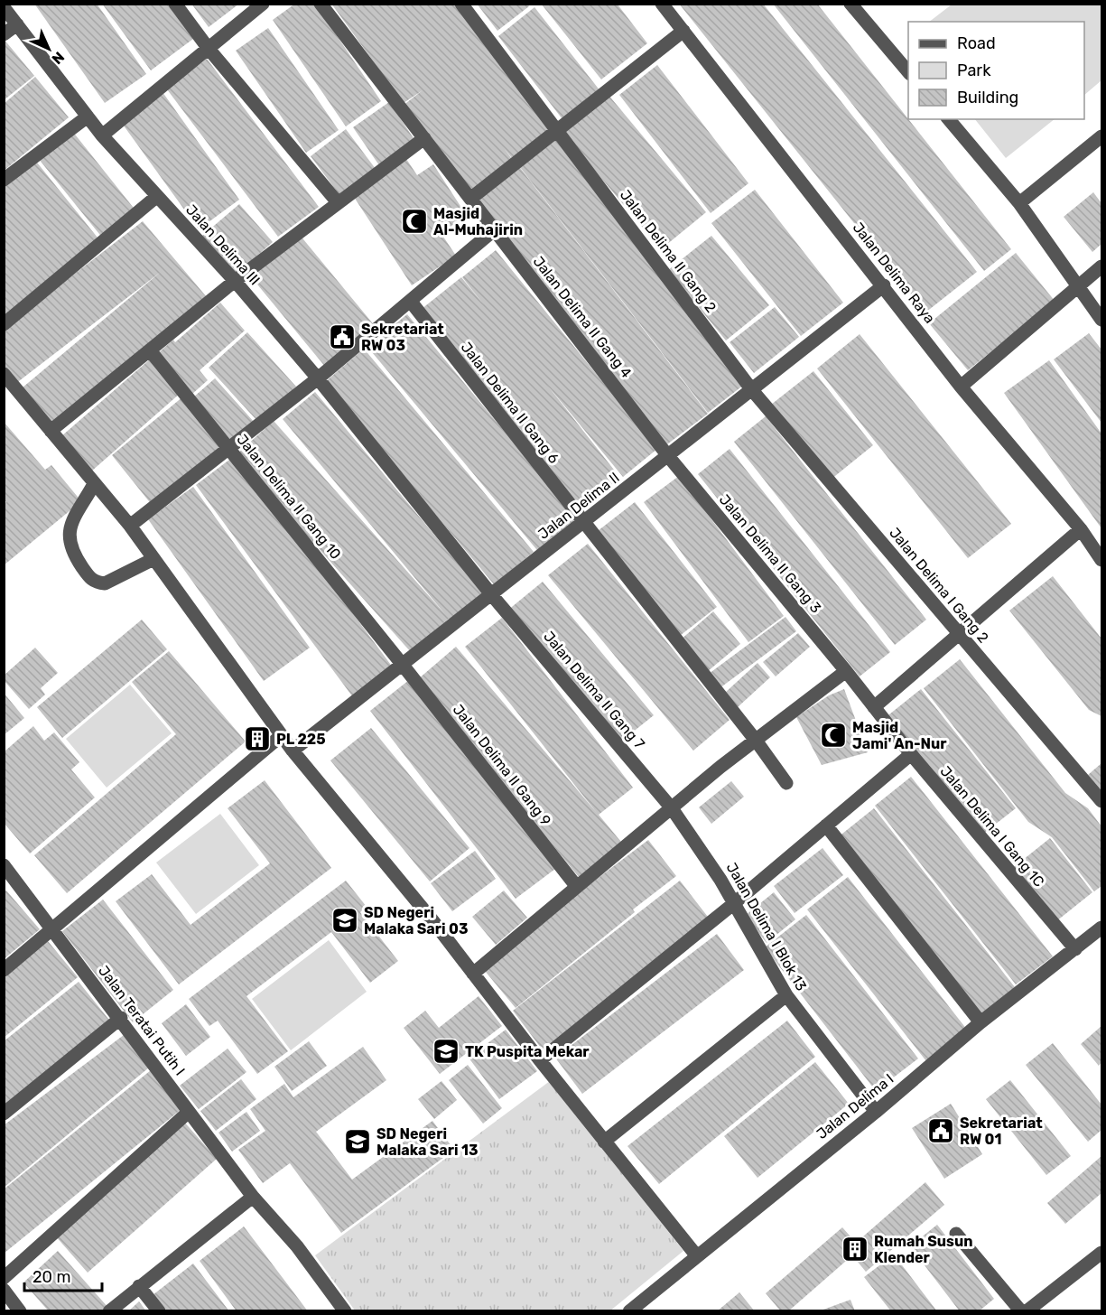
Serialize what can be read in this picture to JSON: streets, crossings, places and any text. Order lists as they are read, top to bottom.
{
  "streets": {
    "street": [
      "Jalan Delima III",
      "Jalan Delima II Gang 2",
      "Jalan Delima Raya",
      "Jalan Delima II Gang 4",
      "Jalan Delima II Gang 6",
      "Jalan Delima II Gang 10",
      "Jalan Delima II",
      "Jalan Delima II Gang 3",
      "Jalan Delima I Gang 2",
      "Jalan Delima II Gang 7",
      "Jalan Delima II Gang 9",
      "Jalan Delima I Gang 1C",
      "Jalan Delima I Blok 13",
      "Jalan Teratai Putih I",
      "Jalan Delima I"
    ]
  },
  "crossings": [
    ["Jalan Delima III", "Jalan Delima II"],
    ["Jalan Delima III", "Jalan Delima II Gang 7"],
    ["Jalan Delima II Gang 2", "Jalan Delima II"],
    ["Jalan Delima II Gang 2", "Jalan Delima I Gang 2"],
    ["Jalan Delima Raya", "Jalan Delima II"],
    ["Jalan Delima II Gang 4", "Jalan Delima II"],
    ["Jalan Delima II Gang 4", "Jalan Delima II Gang 3"],
    ["Jalan Delima II Gang 6", "Jalan Delima II"],
    ["Jalan Delima II Gang 10", "Jalan Delima II"],
    ["Jalan Delima II Gang 10", "Jalan Delima II Gang 9"],
    ["Jalan Delima II", "Jalan Delima II Gang 3"],
    ["Jalan Delima II", "Jalan Delima I Gang 2"],
    ["Jalan Delima II", "Jalan Delima II Gang 7"],
    ["Jalan Delima II", "Jalan Delima II Gang 9"],
    ["Jalan Delima II Gang 3", "Jalan Delima I Gang 1C"],
    ["Jalan Delima II Gang 7", "Jalan Delima I Blok 13"],
    ["Jalan Delima I Gang 1C", "Jalan Delima I"],
    ["Jalan Delima I Blok 13", "Jalan Delima I"]
  ],
  "places": {
    "mosque": ["Masjid Al-Muhajirin", "Masjid Jami' An-Nur"],
    "public building": ["Sekretariat RW 03", "Sekretariat RW 01"],
    "building": ["PL 225", "Rumah Susun Klender"],
    "school or university": ["SD Negeri Malaka Sari 03", "TK Puspita Mekar", "SD Negeri Malaka Sari 13"]
  },
  "legend": ["Road", "Park", "Building"],
  "scale_bar": "20 m",
  "north": "bottom right"
}
